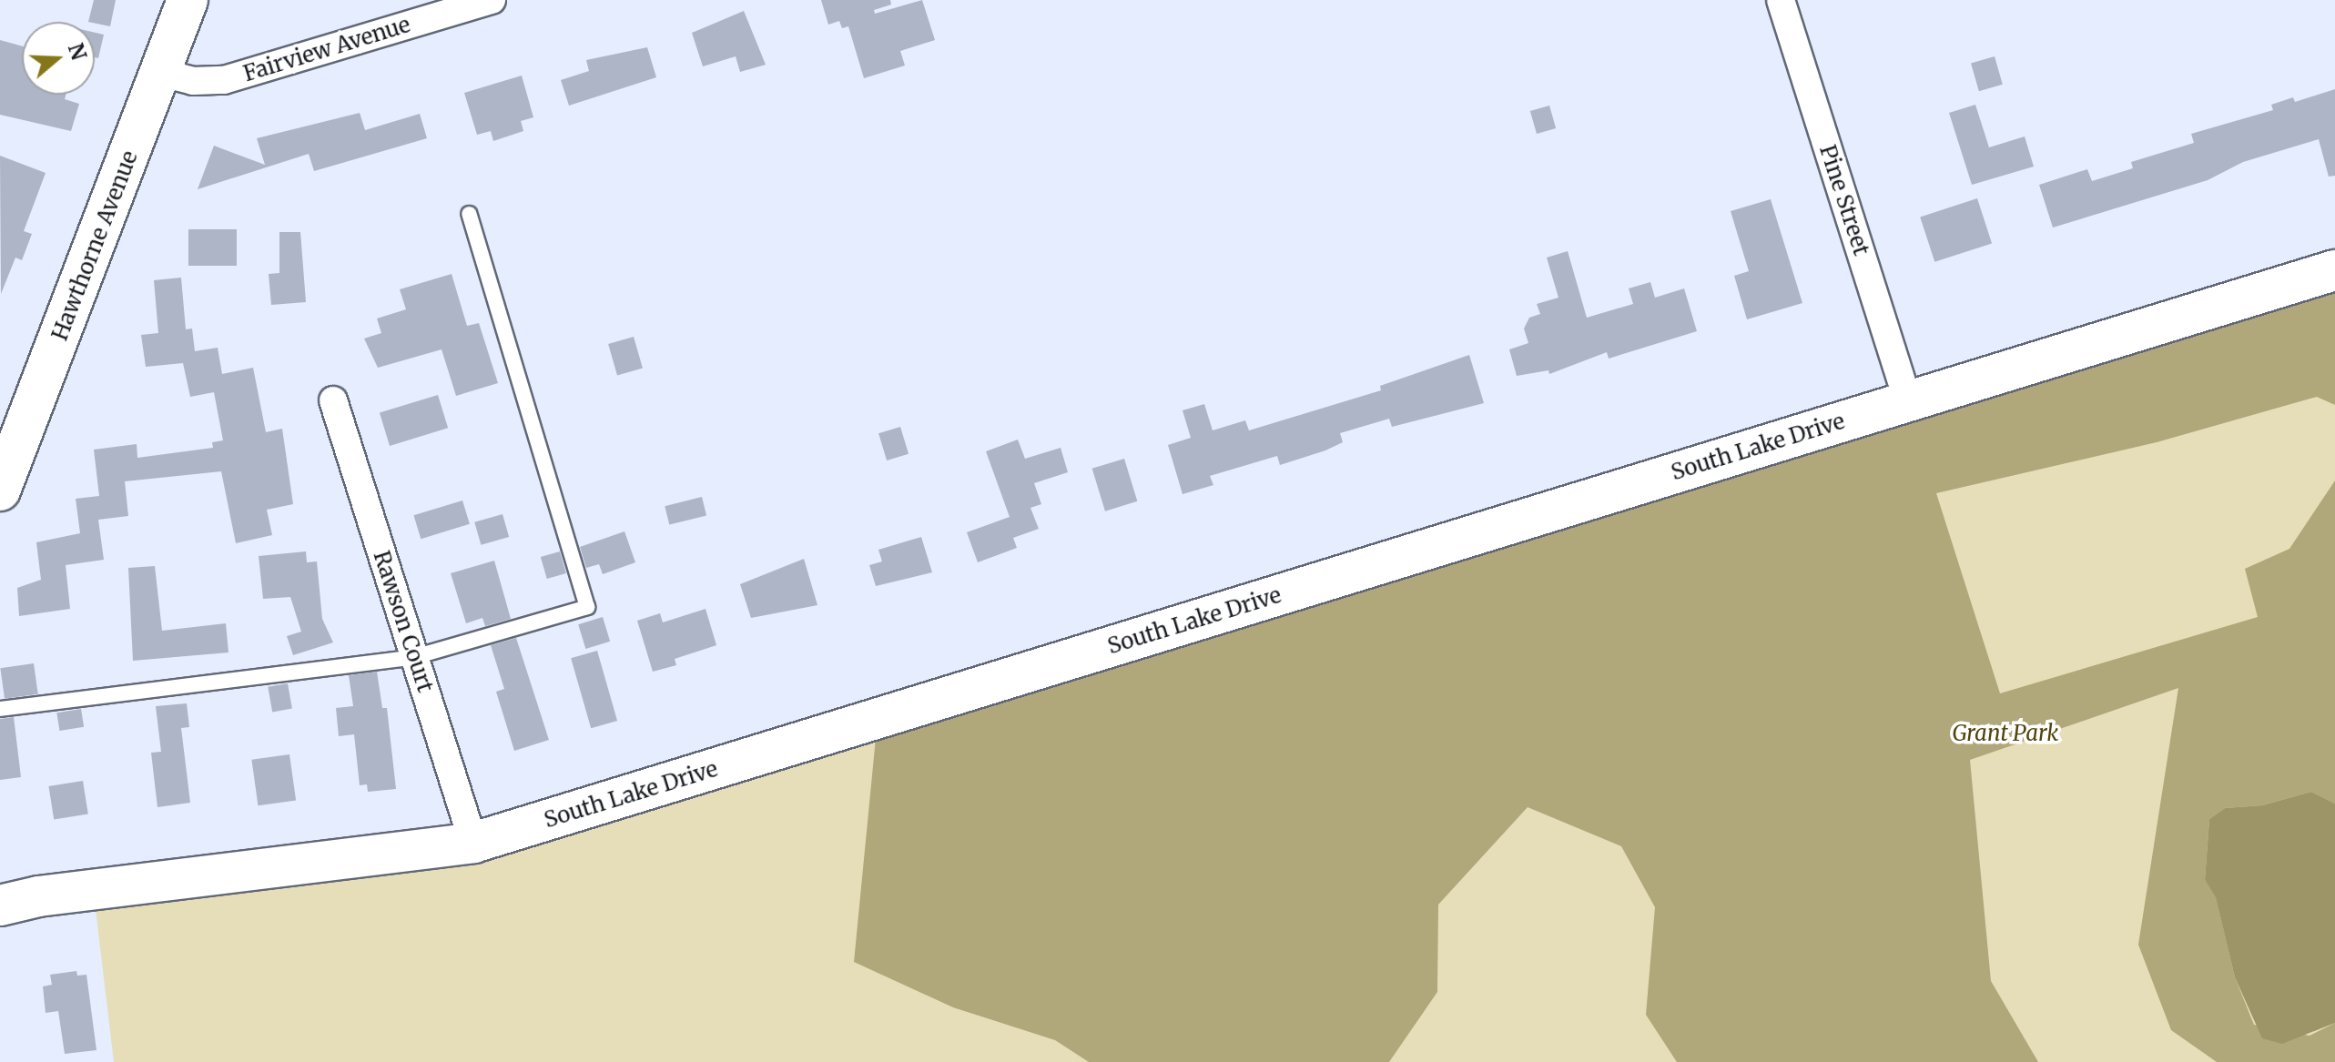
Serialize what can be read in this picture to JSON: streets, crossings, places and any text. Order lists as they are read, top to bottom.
{
  "streets": {
    "street": [
      "Fairview Avenue",
      "Pine Street",
      "Hawthorne Avenue",
      "South Lake Drive",
      "Rawson Court"
    ]
  },
  "crossings": [
    ["Fairview Avenue", "Hawthorne Avenue"],
    ["Pine Street", "South Lake Drive"],
    ["South Lake Drive", "Rawson Court"]
  ],
  "parks": ["Grant Park"],
  "north": "right"
}
